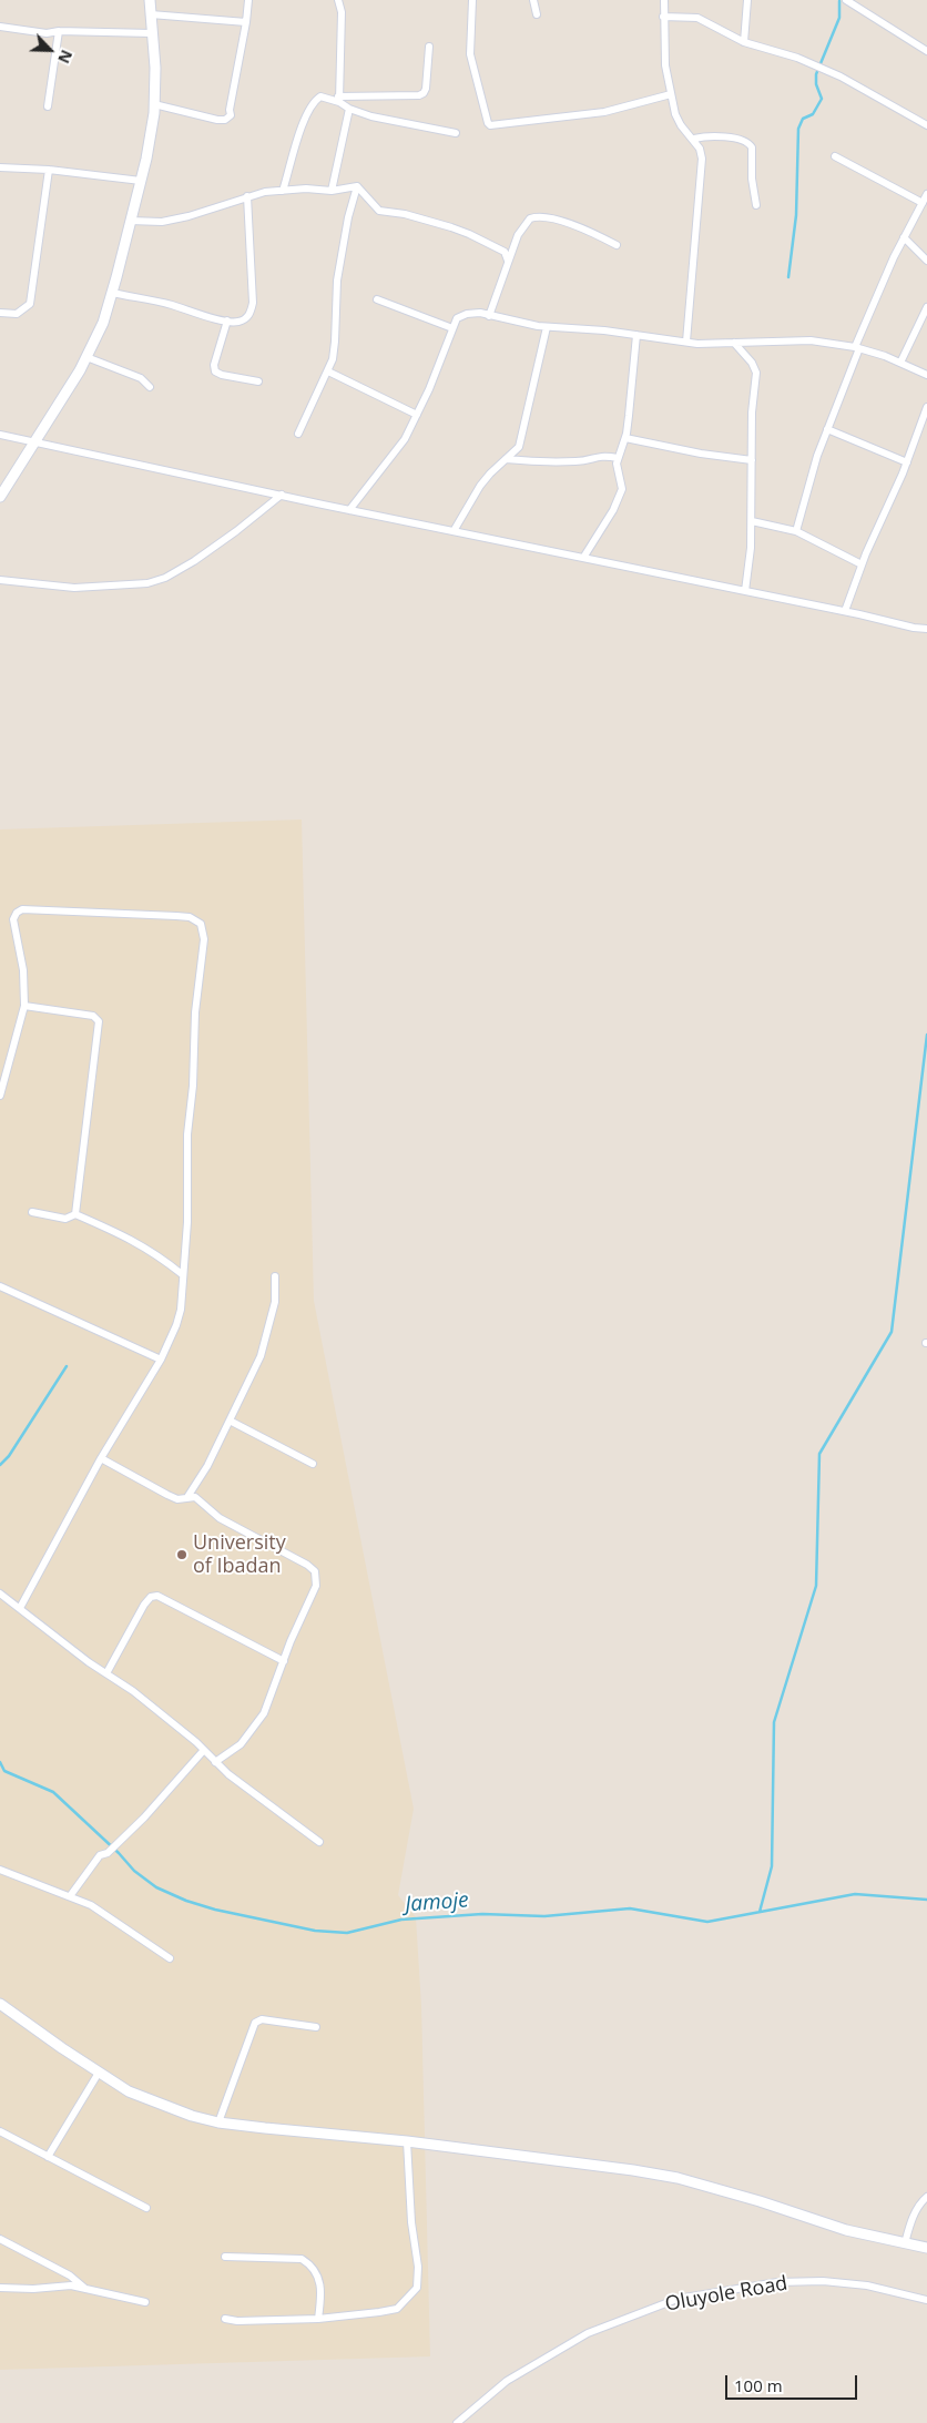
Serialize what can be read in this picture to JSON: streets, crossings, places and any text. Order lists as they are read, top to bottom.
{
  "streets": {
    "street": ["Oluyole Road"]
  },
  "water": ["Jamoje"],
  "places": ["University of Ibadan"],
  "scale_bar": "100 m",
  "north": "bottom right"
}
